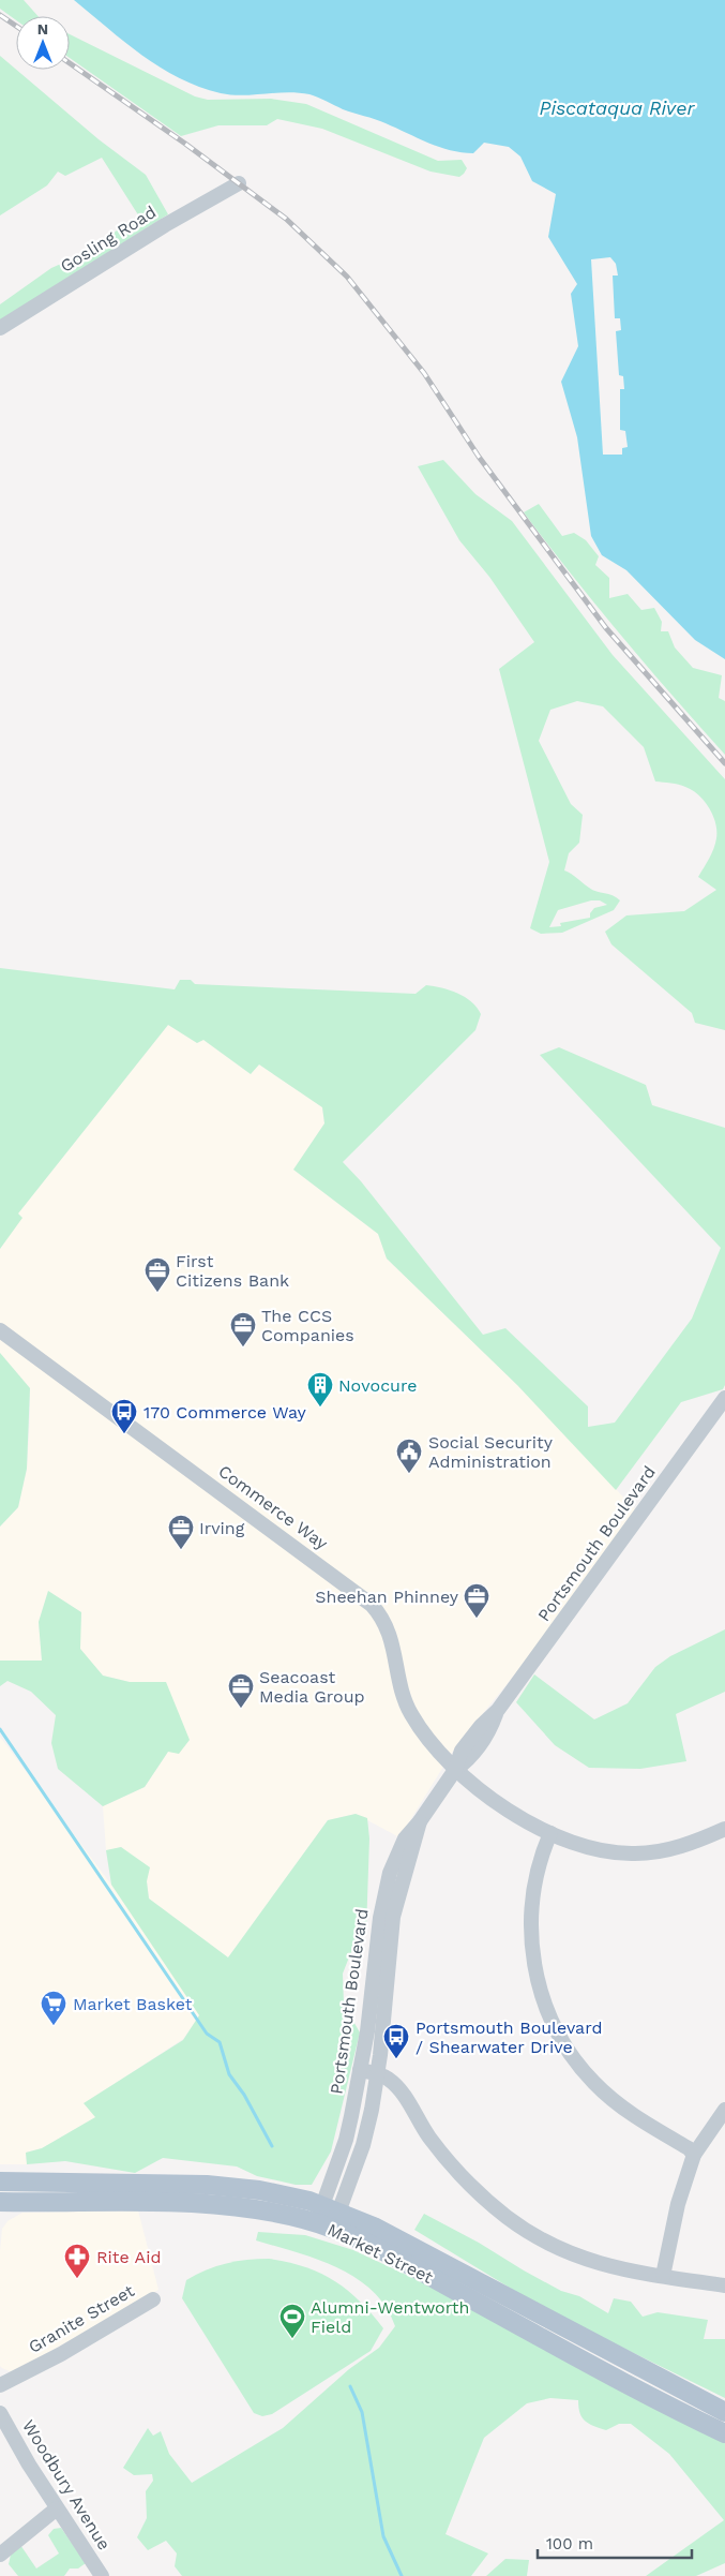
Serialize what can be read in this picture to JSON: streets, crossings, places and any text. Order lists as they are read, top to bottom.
{
  "streets": {
    "main road": ["Market Street"],
    "street": [
      "Gosling Road",
      "Commerce Way",
      "Portsmouth Boulevard",
      "Granite Street",
      "Woodbury Avenue"
    ]
  },
  "crossings": [
    ["Commerce Way", "Portsmouth Boulevard"],
    ["Portsmouth Boulevard", "Market Street"]
  ],
  "water": ["Piscataqua River"],
  "places": {
    "office": [
      "First Citizens Bank",
      "The CCS Companies",
      "Irving",
      "Sheehan Phinney",
      "Seacoast Media Group"
    ],
    "building": ["Novocure"],
    "bus stop": ["170 Commerce Way", "Portsmouth Boulevard / Shearwater Drive"],
    "public building": ["Social Security Administration"],
    "supermarket": ["Market Basket"],
    "pharmacy": ["Rite Aid"],
    "sports": ["Alumni-Wentworth Field"]
  },
  "scale_bar": "100 m",
  "north": "top"
}
